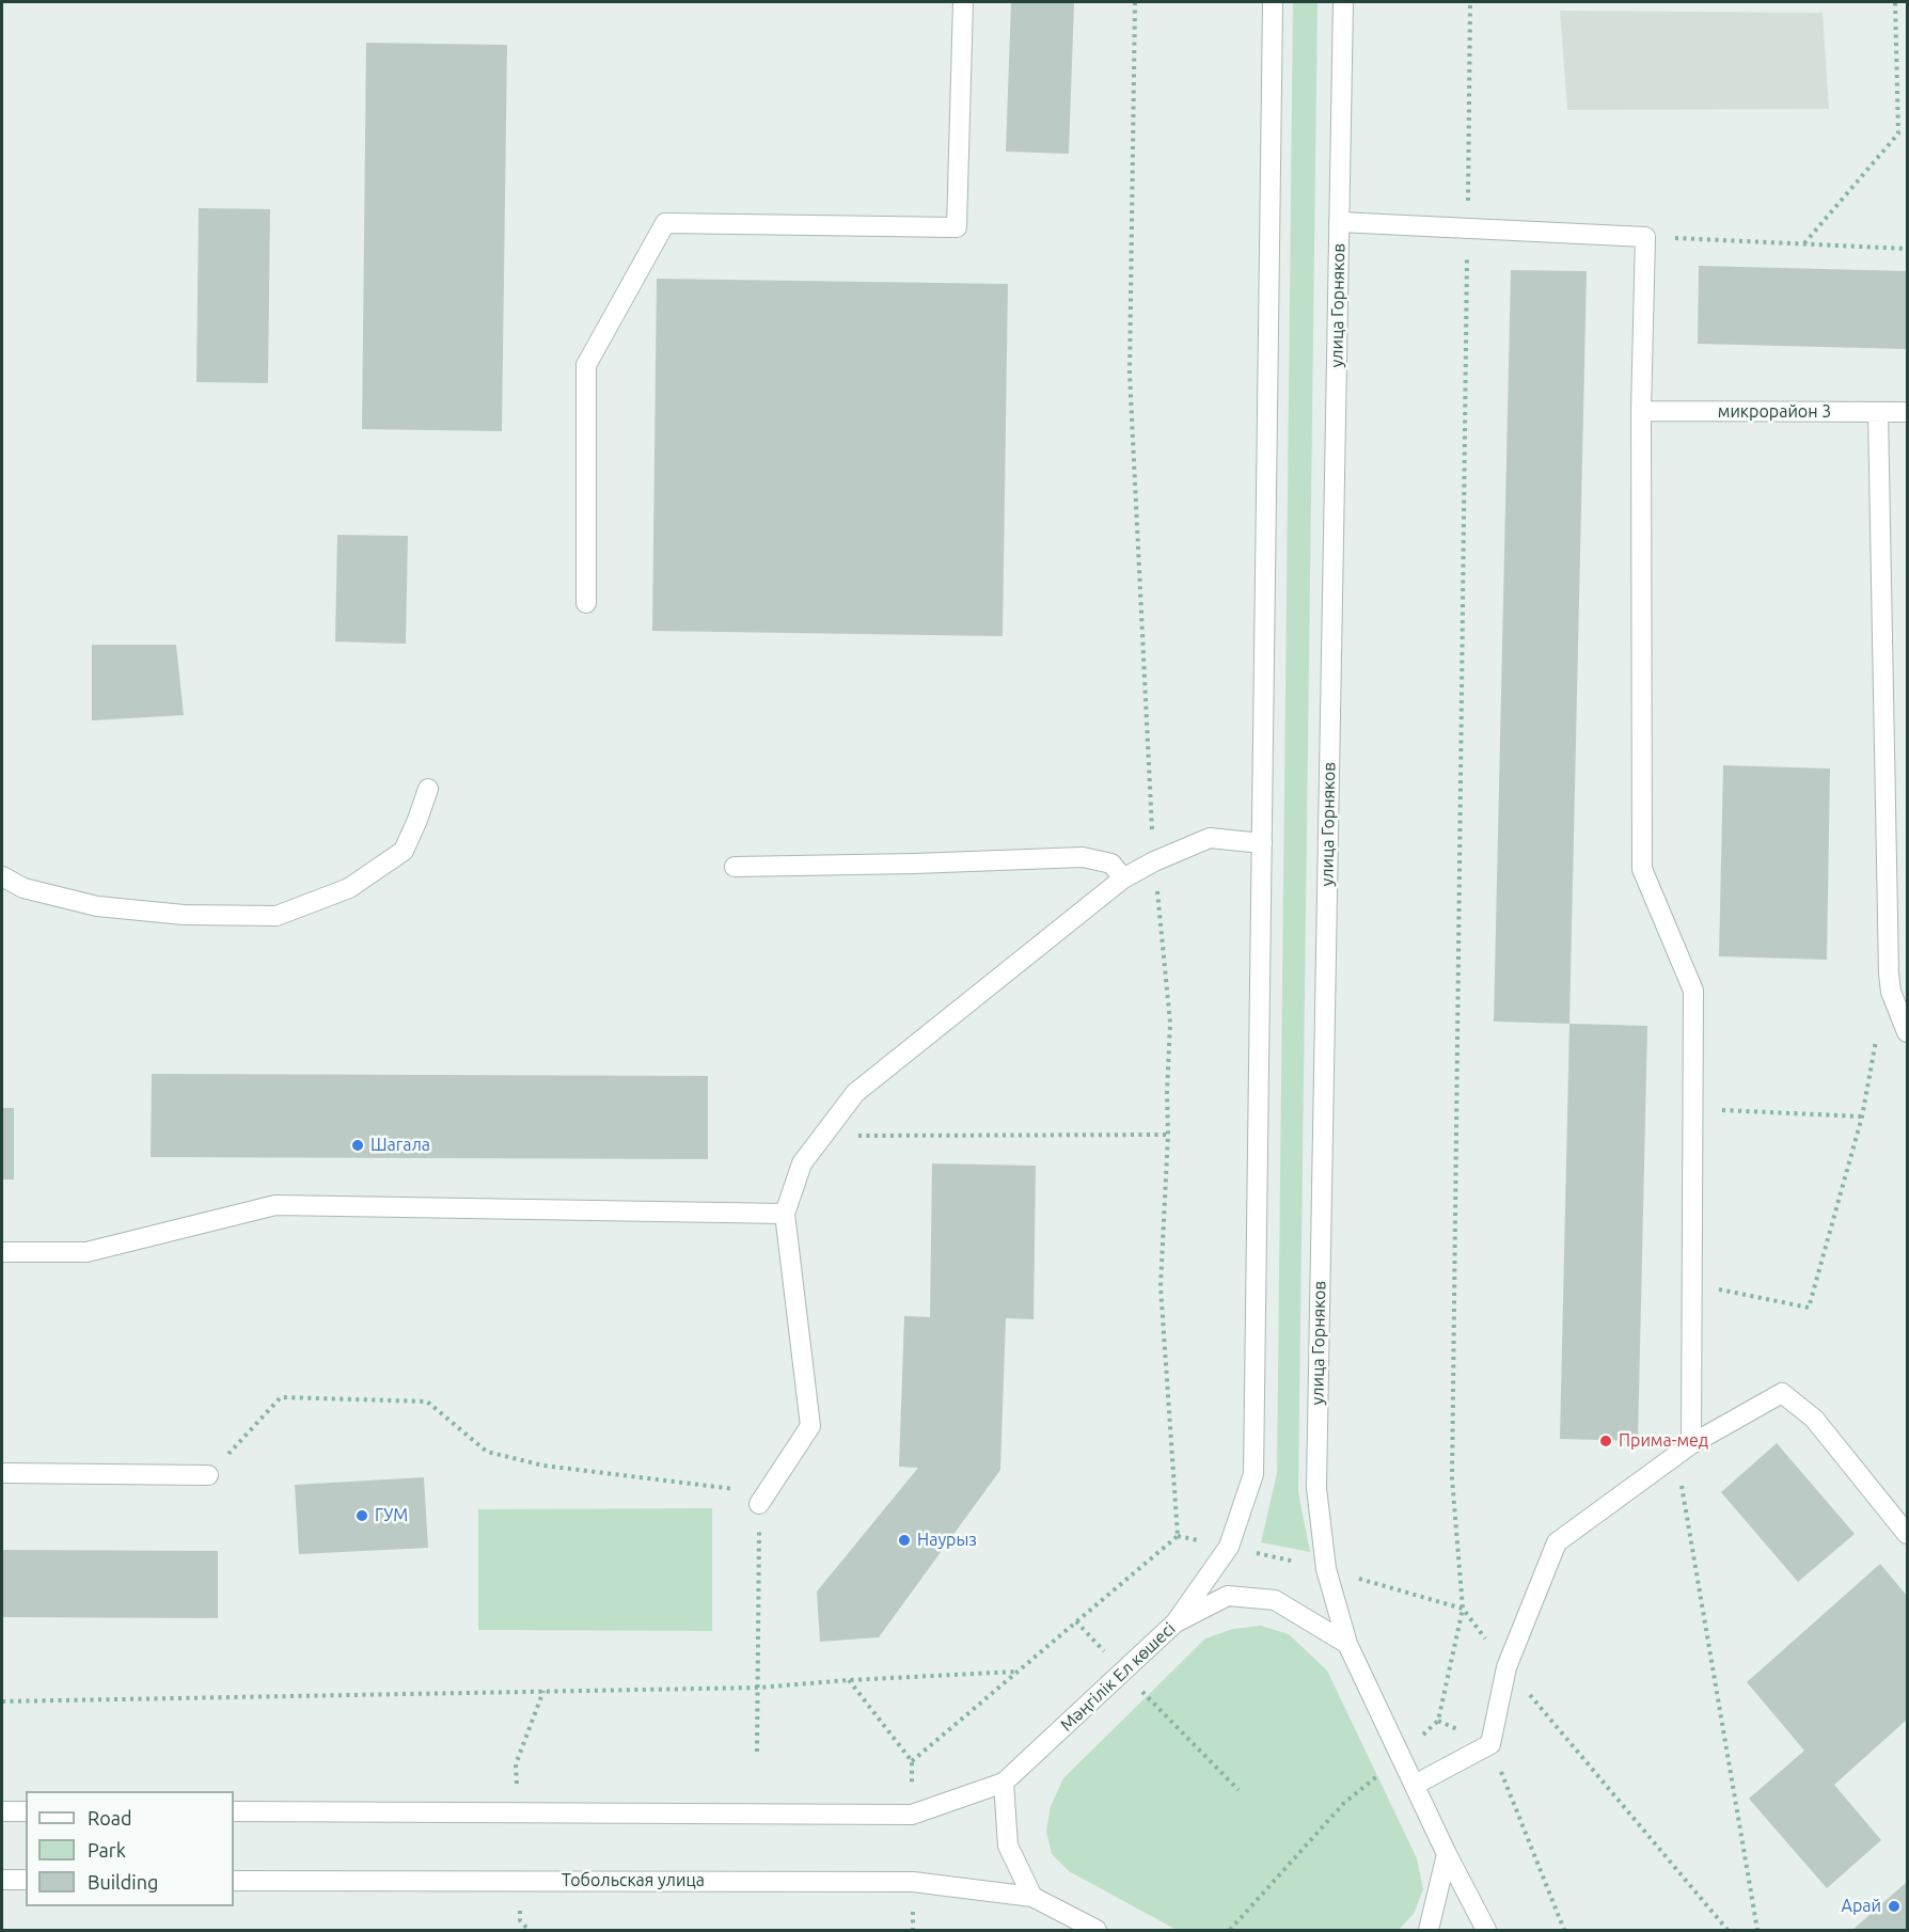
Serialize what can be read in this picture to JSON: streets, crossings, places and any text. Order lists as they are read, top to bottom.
{
  "streets": {
    "street": [
      "улица Горняков",
      "микрорайон 3",
      "Мәңгілік Ел көшесі",
      "Тобольская улица"
    ]
  },
  "crossings": [
    ["улица Горняков", "Мәңгілік Ел көшесі"]
  ],
  "places": [
    "Шагала",
    "Прима-мед",
    "ГУМ",
    "Наурыз",
    "Арай"
  ],
  "legend": ["Road", "Park", "Building"]
}
